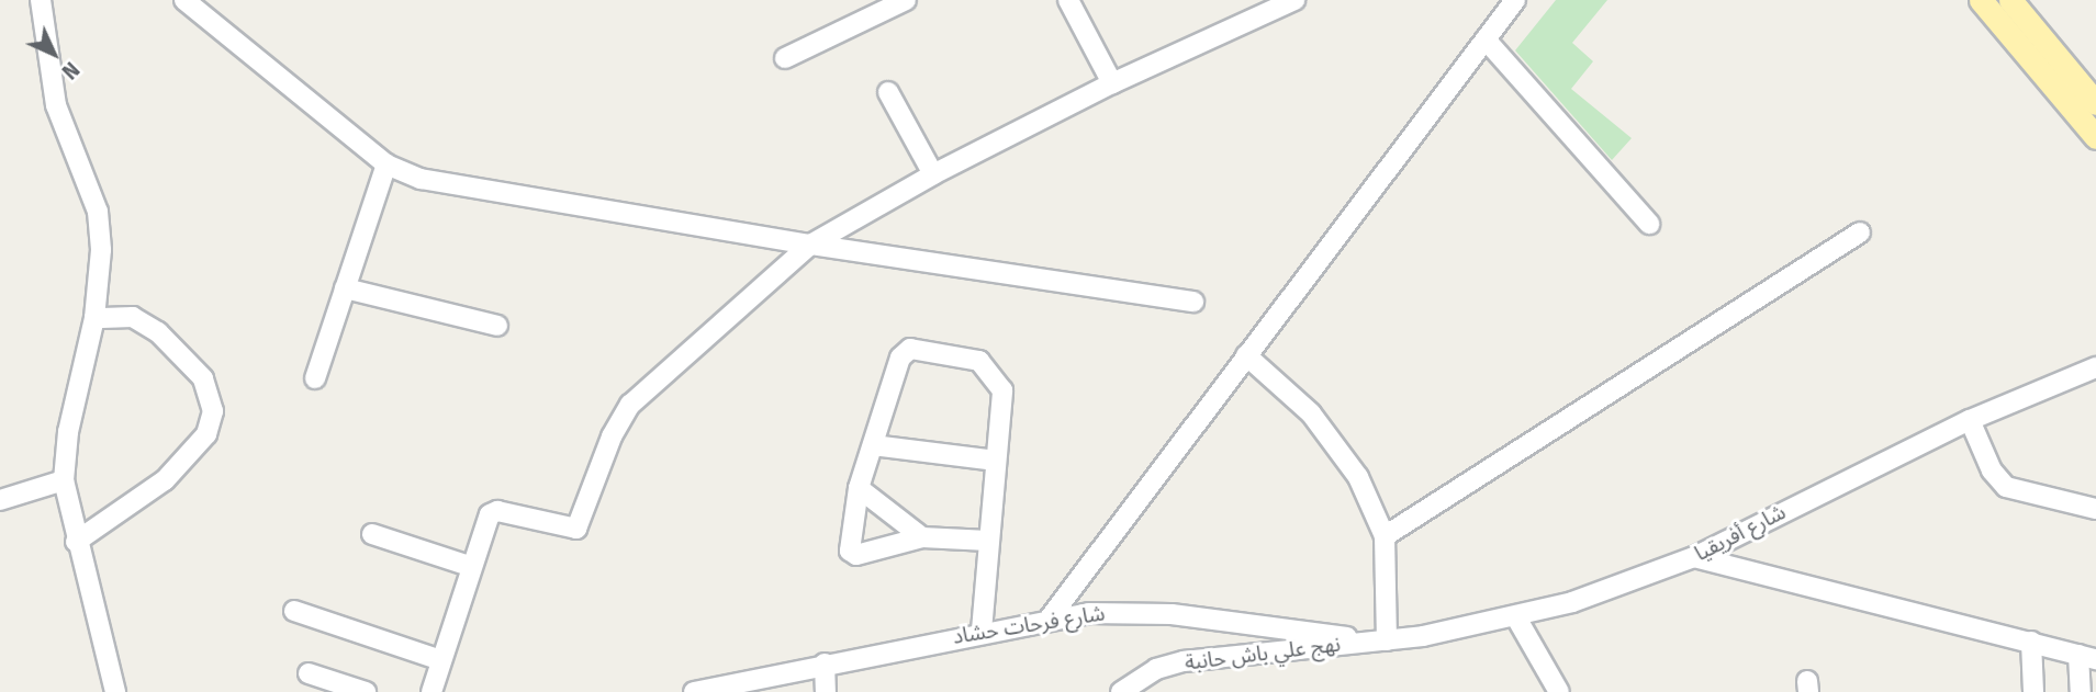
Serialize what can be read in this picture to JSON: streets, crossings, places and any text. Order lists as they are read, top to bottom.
{
  "streets": {
    "street": ["شارع أفريقيا", "شارع فرحات حشاد", "نهج علي باش حانبة"]
  },
  "crossings": [
    ["شارع أفريقيا", "شارع فرحات حشاد"],
    ["شارع أفريقيا", "نهج علي باش حانبة"],
    ["شارع فرحات حشاد", "نهج علي باش حانبة"]
  ],
  "north": "bottom right"
}
